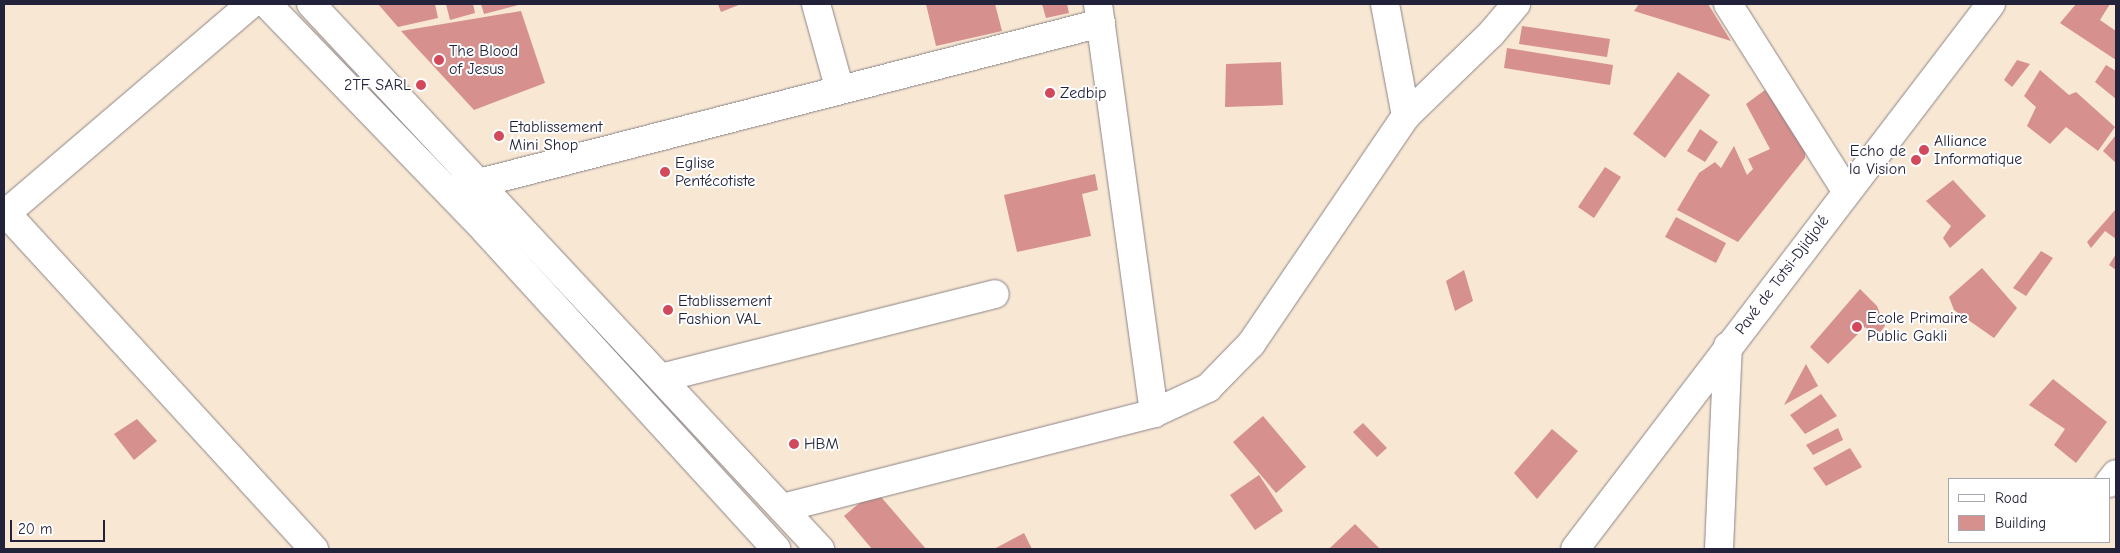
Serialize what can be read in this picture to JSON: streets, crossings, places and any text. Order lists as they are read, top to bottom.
{
  "streets": {
    "street": ["Pavé de Totsi-Djidjolé"]
  },
  "places": [
    "The Blood of Jesus",
    "2TF SARL",
    "Zedbip",
    "Etablissement Mini Shop",
    "Alliance Informatique",
    "Echo de la Vision",
    "Eglise Pentécotiste",
    "Etablissement Fashion VAL",
    "Ecole Primaire Public Gakli",
    "HBM"
  ],
  "legend": ["Road", "Building"],
  "scale_bar": "20 m"
}
